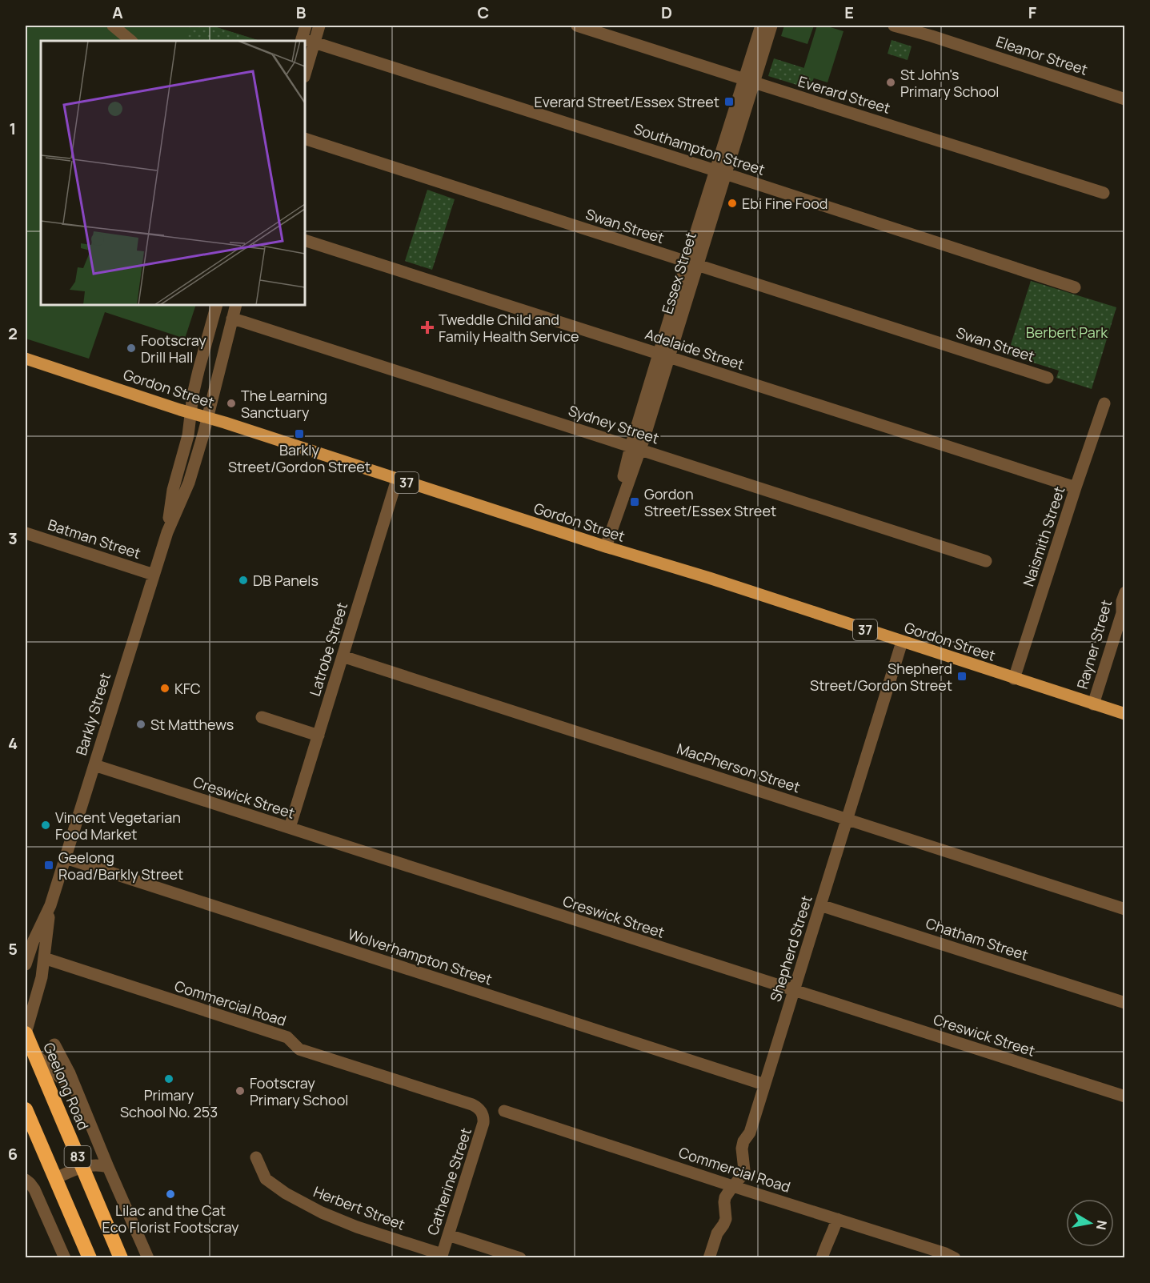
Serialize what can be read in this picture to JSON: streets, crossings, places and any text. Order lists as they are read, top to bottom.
{
  "streets": {
    "highway": ["Geelong Road", "83"],
    "main road": ["Gordon Street", "37"],
    "street": [
      "Eleanor Street",
      "Everard Street",
      "Southampton Street",
      "Swan Street",
      "Essex Street",
      "Adelaide Street",
      "Sydney Street",
      "Naismith Street",
      "Batman Street",
      "Rayner Street",
      "Latrobe Street",
      "Barkly Street",
      "MacPherson Street",
      "Creswick Street",
      "Chatham Street",
      "Shepherd Street",
      "Wolverhampton Street",
      "Commercial Road",
      "Catherine Street",
      "Herbert Street"
    ]
  },
  "crossings": [
    ["Everard Street", "Essex Street"],
    ["Southampton Street", "Essex Street"],
    ["Swan Street", "Essex Street"],
    ["Essex Street", "Adelaide Street"],
    ["Essex Street", "Gordon Street"],
    ["Essex Street", "Sydney Street"],
    ["Adelaide Street", "Naismith Street"],
    ["Gordon Street", "Naismith Street"],
    ["Gordon Street", "Rayner Street"],
    ["Gordon Street", "Latrobe Street"],
    ["Gordon Street", "Barkly Street"],
    ["Gordon Street", "Shepherd Street"],
    ["Sydney Street", "Barkly Street"],
    ["Batman Street", "Barkly Street"],
    ["Latrobe Street", "MacPherson Street"],
    ["Latrobe Street", "Creswick Street"],
    ["Barkly Street", "Creswick Street"],
    ["Barkly Street", "Wolverhampton Street"],
    ["Barkly Street", "Commercial Road"],
    ["Barkly Street", "Geelong Road"],
    ["MacPherson Street", "Shepherd Street"],
    ["Creswick Street", "Shepherd Street"],
    ["Chatham Street", "Shepherd Street"],
    ["Shepherd Street", "Wolverhampton Street"],
    ["Shepherd Street", "Commercial Road"],
    ["Commercial Road", "Catherine Street"],
    ["Catherine Street", "Herbert Street"]
  ],
  "parks": ["Berbert Park"],
  "places": {
    "other": [
      "St John's Primary School",
      "Ebi Fine Food",
      "Footscray Drill Hall",
      "The Learning Sanctuary",
      "DB Panels",
      "KFC",
      "St Matthews",
      "Vincent Vegetarian Food Market",
      "Primary School No. 253",
      "Footscray Primary School",
      "Lilac and the Cat Eco Florist Footscray"
    ],
    "transit": [
      "Everard Street/Essex Street",
      "Barkly Street/Gordon Street",
      "Gordon Street/Essex Street",
      "Shepherd Street/Gordon Street",
      "Geelong Road/Barkly Street"
    ],
    "health": ["Tweddle Child and Family Health Service"]
  },
  "north": "right",
  "grid": {
    "columns": [
      "A",
      "B",
      "C",
      "D",
      "E",
      "F"
    ],
    "rows": [
      "1",
      "2",
      "3",
      "4",
      "5",
      "6"
    ]
  }
}
